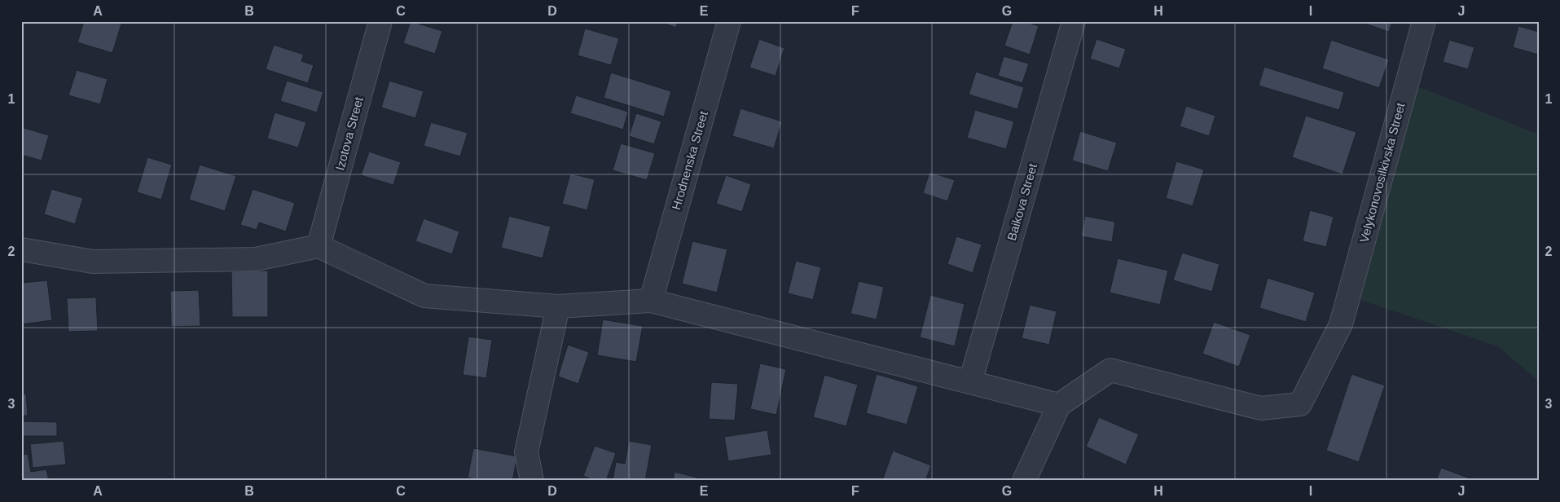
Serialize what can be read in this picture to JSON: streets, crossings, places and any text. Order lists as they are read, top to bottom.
{
  "streets": {
    "street": [
      "Izotova Street",
      "Hrodnenska Street",
      "Velykonovosilkivska Street",
      "Baikova Street"
    ]
  },
  "grid": {
    "columns": [
      "A",
      "B",
      "C",
      "D",
      "E",
      "F",
      "G",
      "H",
      "I",
      "J"
    ],
    "rows": ["1", "2", "3"]
  }
}
